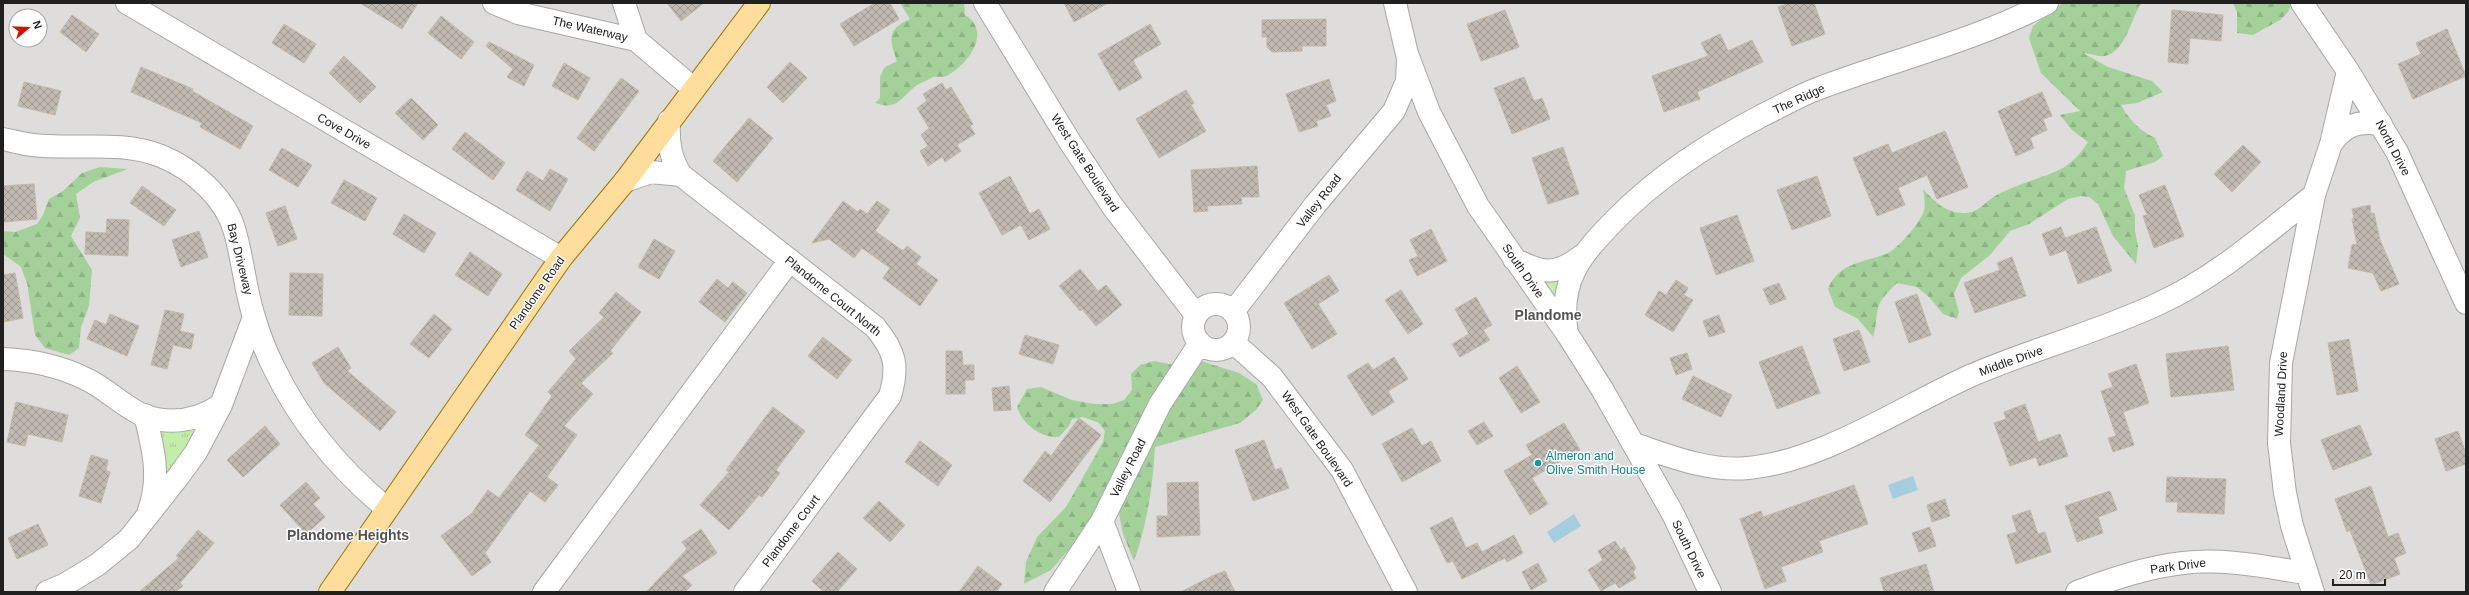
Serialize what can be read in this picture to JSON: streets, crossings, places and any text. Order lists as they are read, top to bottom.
{
  "streets": {
    "main road": ["Plandome Road"],
    "street": [
      "The Waterway",
      "The Ridge",
      "Cove Drive",
      "North Drive",
      "West Gate Boulevard",
      "Valley Road",
      "Bay Driveway",
      "South Drive",
      "Plandome Court North",
      "Middle Drive",
      "Woodland Drive",
      "Plandome Court",
      "Park Drive"
    ]
  },
  "crossings": [
    ["The Waterway", "Plandome Road"],
    ["The Ridge", "South Drive"],
    ["Cove Drive", "Plandome Road"],
    ["West Gate Boulevard", "Valley Road"],
    ["Valley Road", "South Drive"],
    ["Bay Driveway", "Plandome Road"],
    ["South Drive", "Middle Drive"],
    ["Plandome Road", "Plandome Court North"],
    ["Plandome Court North", "Plandome Court"],
    ["Middle Drive", "Woodland Drive"],
    ["Woodland Drive", "Park Drive"]
  ],
  "districts": ["Plandome", "Plandome Heights"],
  "places": ["Almeron and Olive Smith House"],
  "scale_bar": "20 m",
  "north": "right"
}
